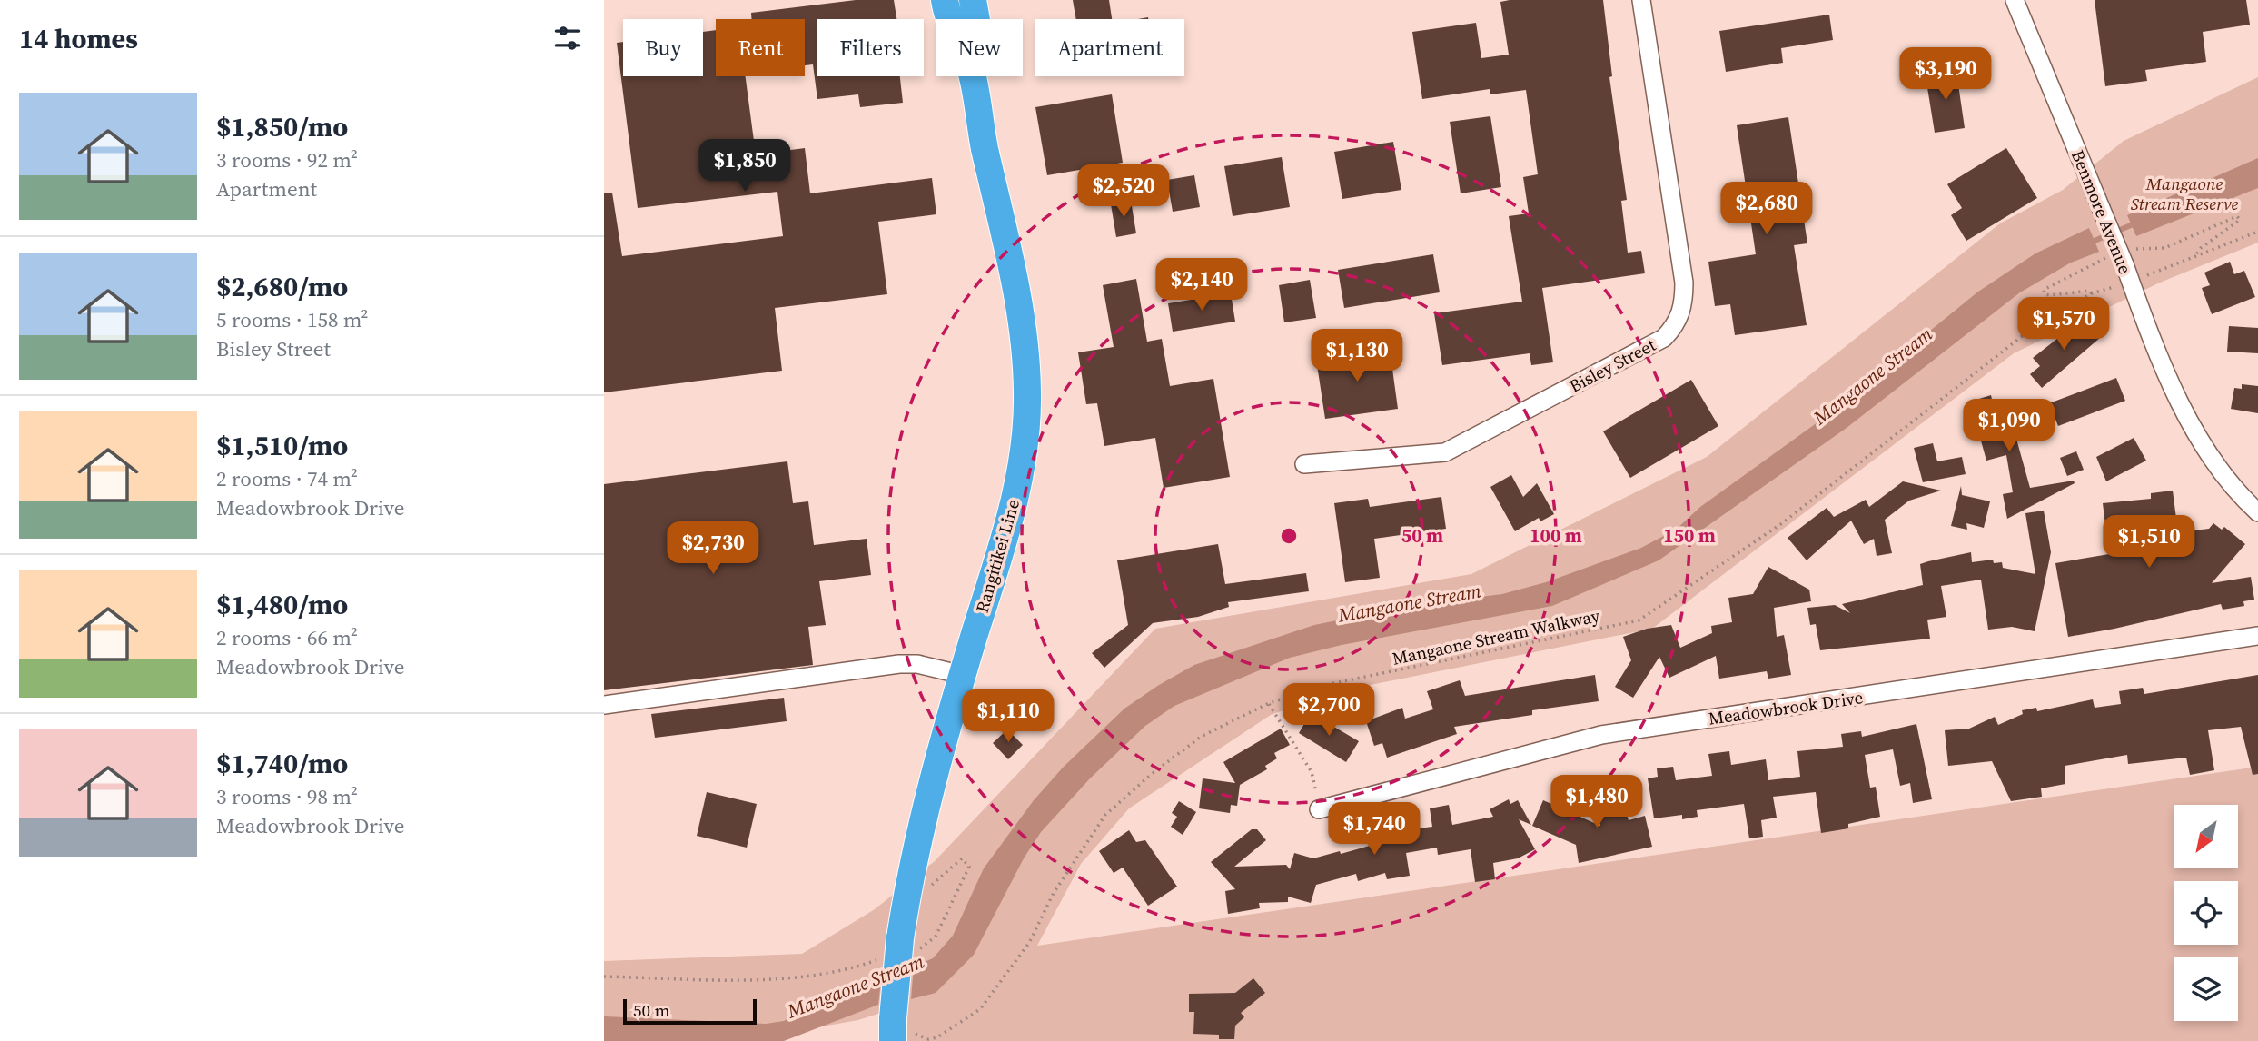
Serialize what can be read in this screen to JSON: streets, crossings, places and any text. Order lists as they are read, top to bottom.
{
  "streets": {
    "highway": ["Rangitikei Line"],
    "street": ["Benmore Avenue", "Bisley Street", "Meadowbrook Drive"],
    "path": ["Mangaone Stream Walkway"]
  },
  "crossings": [
    ["Benmore Avenue", "Mangaone Stream Walkway"],
    ["Rangitikei Line", "Mangaone Stream Walkway"]
  ],
  "water": ["Mangaone Stream"],
  "parks": ["Mangaone Stream Reserve"],
  "scale_bar": "50 m",
  "north": "bottom left",
  "page": {
    "heading": "14 homes",
    "chip": [
      "Buy",
      "Rent",
      "Filters",
      "New",
      "Apartment"
    ],
    "price": [
      "$3,190",
      "$1,850",
      "$2,520",
      "$2,680",
      "$2,140",
      "$1,570",
      "$1,130",
      "$1,090",
      "$1,510",
      "$2,730",
      "$2,700",
      "$1,110",
      "$1,480",
      "$1,740"
    ],
    "list": [
      {
        "name": "$1,850/mo",
        "note": "3 rooms · 92 m² · Apartment"
      },
      {
        "name": "$2,680/mo",
        "note": "5 rooms · 158 m² · Bisley Street"
      },
      {
        "name": "$1,510/mo",
        "note": "2 rooms · 74 m² · Meadowbrook Drive"
      },
      {
        "name": "$1,480/mo",
        "note": "2 rooms · 66 m² · Meadowbrook Drive"
      },
      {
        "name": "$1,740/mo",
        "note": "3 rooms · 98 m² · Meadowbrook Drive"
      }
    ],
    "scale": "50 m"
  },
  "rings": ["50 m", "100 m", "150 m"]
}
